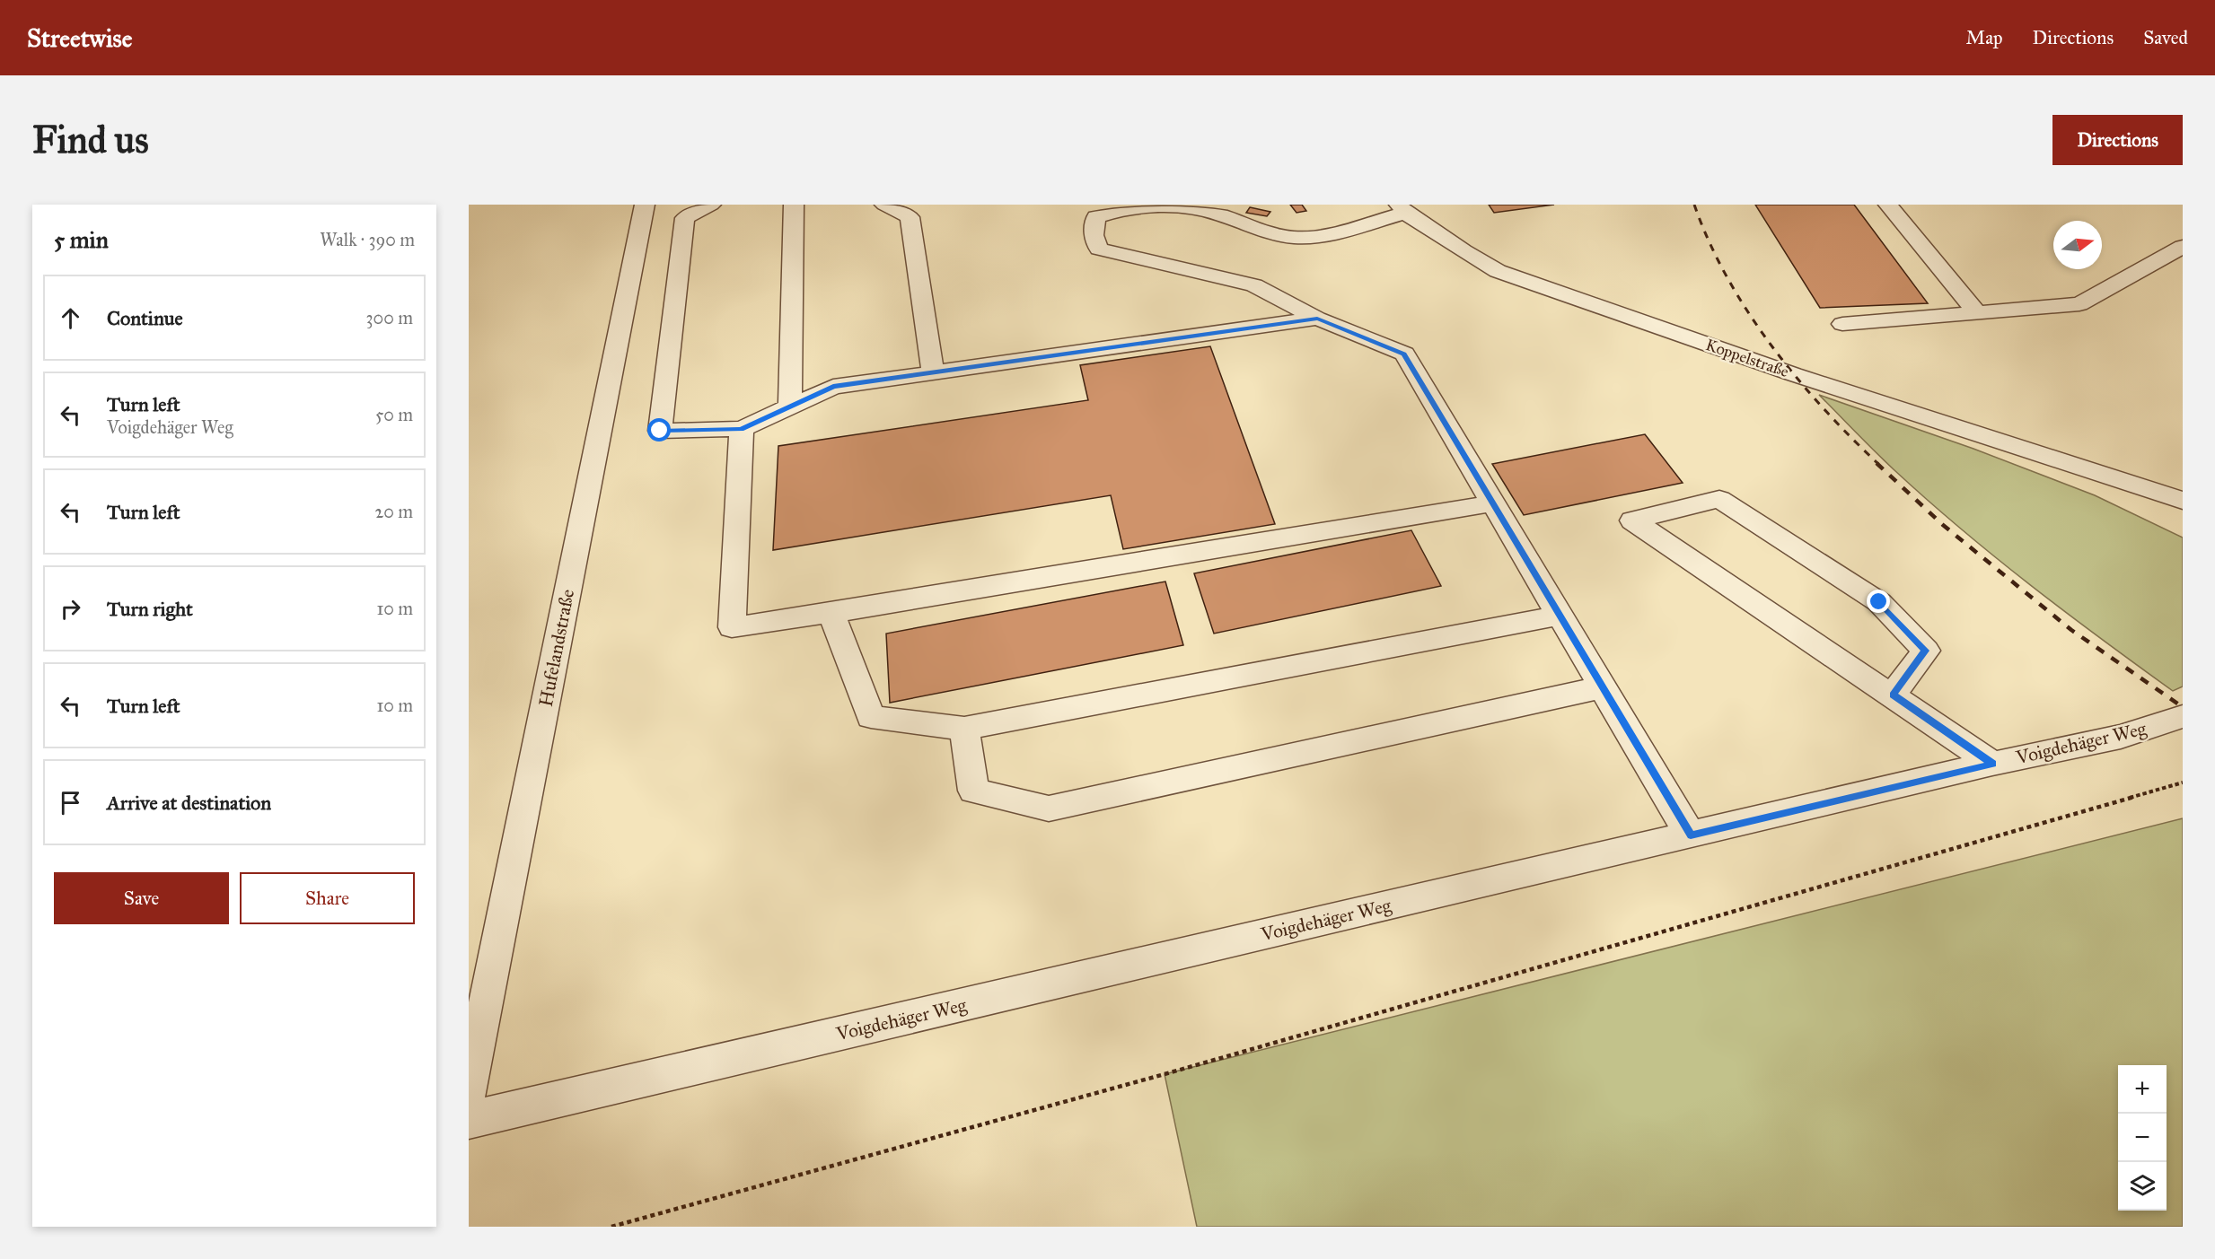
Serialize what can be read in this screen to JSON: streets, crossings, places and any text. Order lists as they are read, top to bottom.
{
  "streets": {
    "street": ["Koppelstraße", "Hufelandstraße", "Voigdehäger Weg"]
  },
  "north": "right",
  "page": {
    "header": "Streetwise",
    "nav": ["Map", "Directions", "Saved"],
    "buttons": [
      "Directions",
      ["Save", "Share"]
    ],
    "title": "Find us",
    "heading": ["5 min", "Walk · 390 m"],
    "list": [
      ["Continue", "300 m"],
      ["Turn left", "Voigdehäger Weg", "50 m"],
      ["Turn left", "20 m"],
      ["Turn right", "10 m"],
      ["Turn left", "10 m"],
      "Arrive at destination"
    ],
    "map_buttons": ["+", "−"]
  }
}
